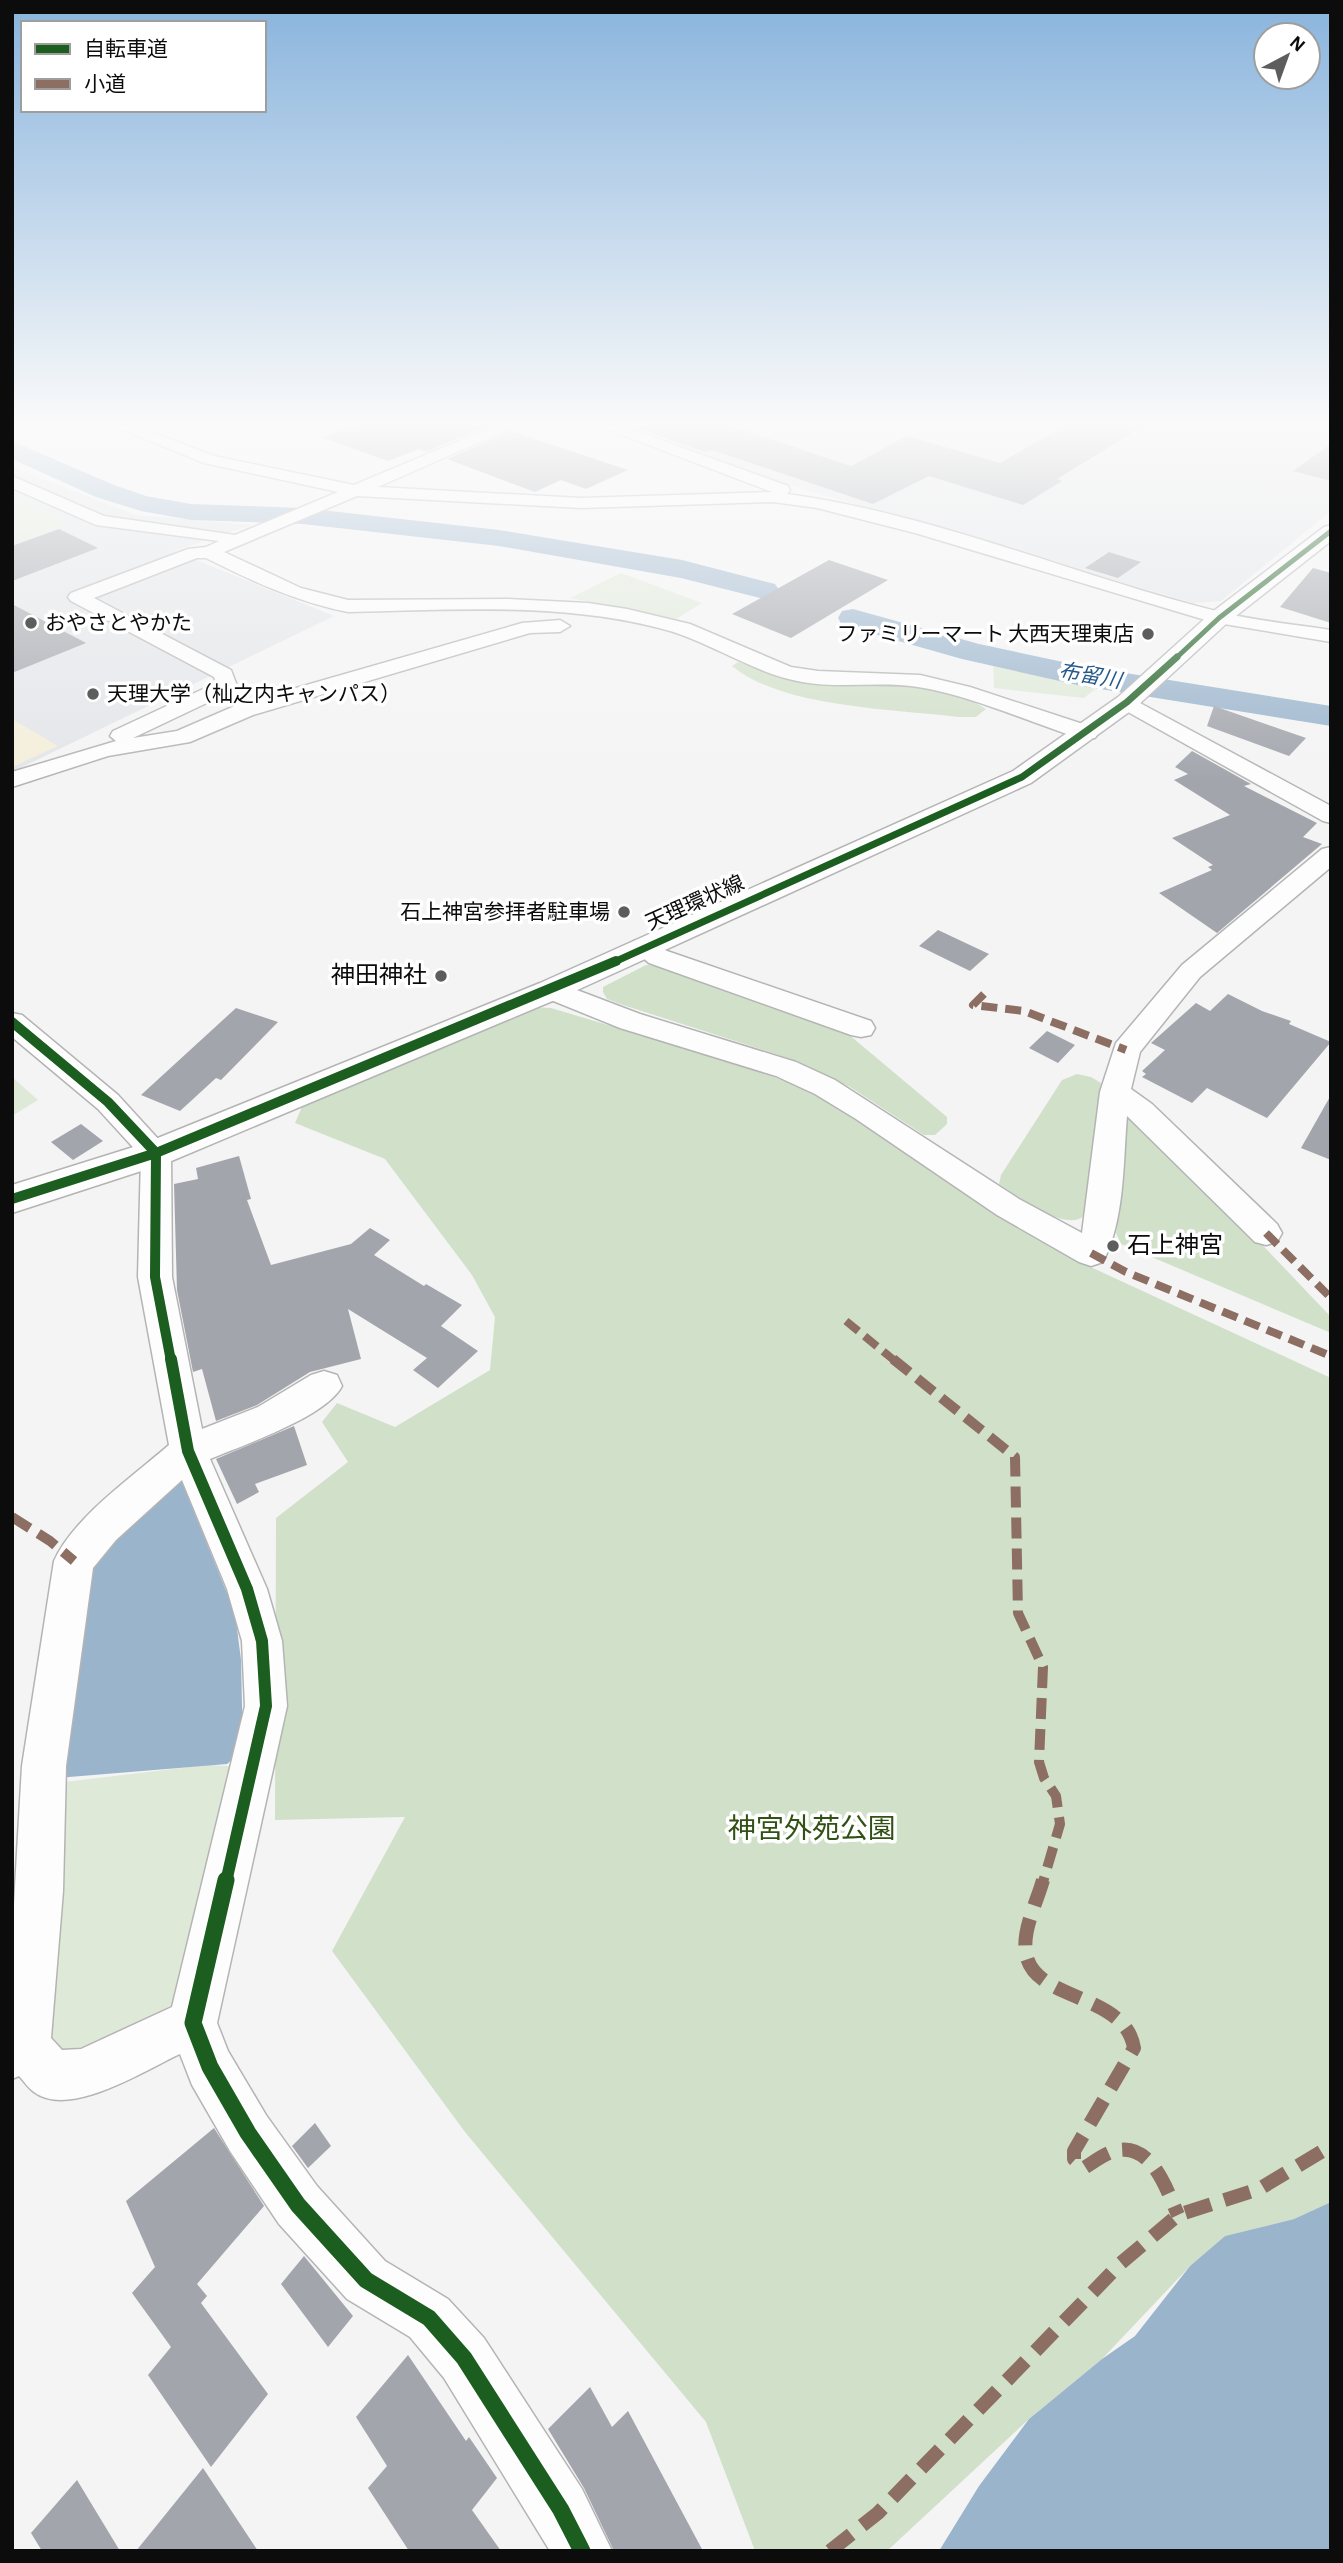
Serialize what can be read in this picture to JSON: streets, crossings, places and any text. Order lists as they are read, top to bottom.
{
  "streets": {
    "main road": ["天理環状線"]
  },
  "water": ["布留川"],
  "parks": ["神宮外苑公園"],
  "places": [
    "おやさとやかた",
    "ファミリーマート 大西天理東店",
    "天理大学（杣之内キャンパス）",
    "石上神宮参拝者駐車場",
    "神田神社",
    "石上神宮"
  ],
  "legend": ["自転車道", "小道"],
  "north": "top right"
}
